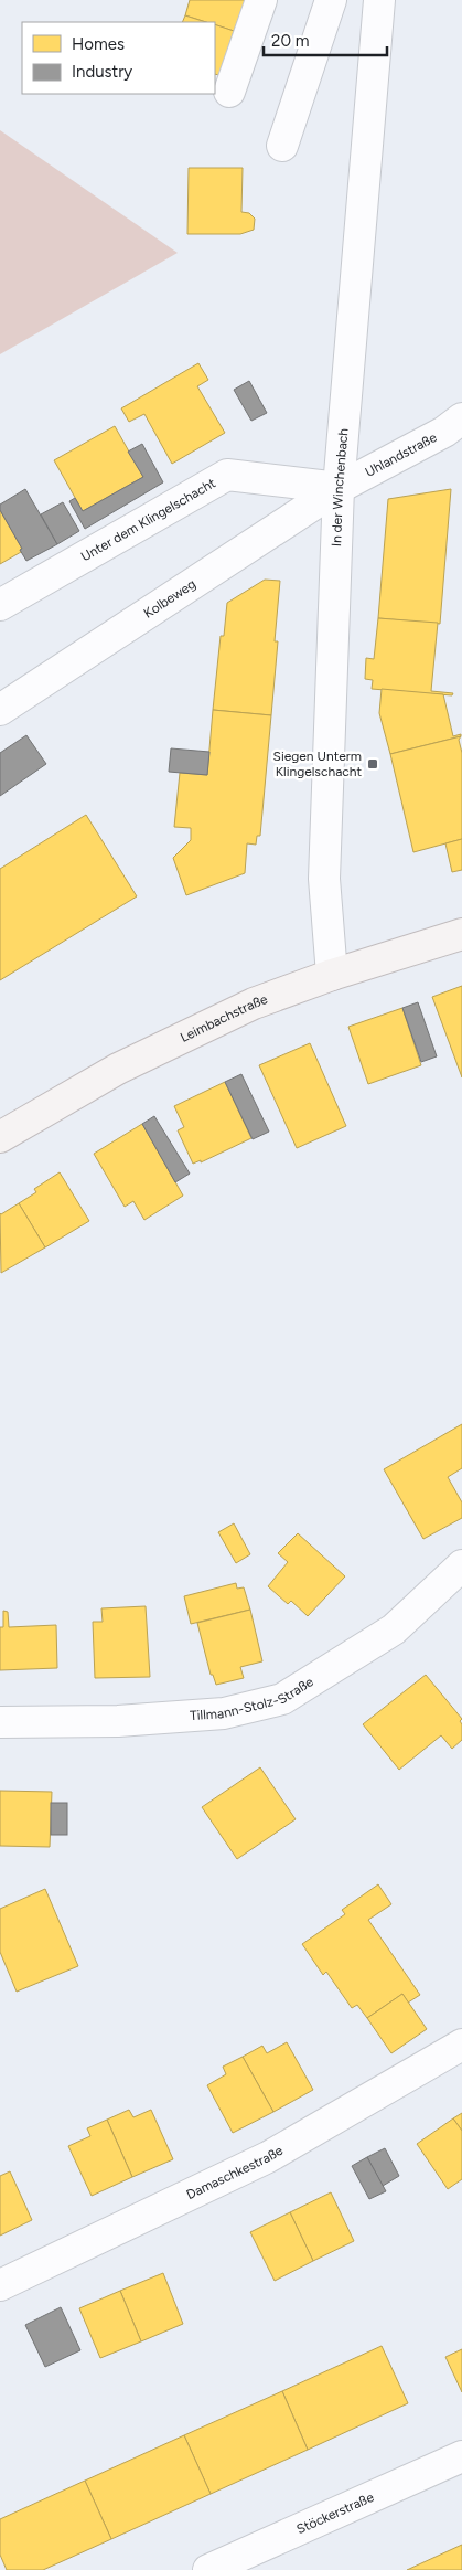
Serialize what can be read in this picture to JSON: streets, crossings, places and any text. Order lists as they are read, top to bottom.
{
  "streets": {
    "main road": ["Leimbachstraße"],
    "street": [
      "Uhlandstraße",
      "In der Winchenbach",
      "Unter dem Klingelschacht",
      "Kolbeweg",
      "Tillmann-Stolz-Straße",
      "Damaschkestraße",
      "Stöckerstraße"
    ]
  },
  "crossings": [
    ["Uhlandstraße", "In der Winchenbach"],
    ["Uhlandstraße", "Unter dem Klingelschacht"],
    ["Uhlandstraße", "Kolbeweg"],
    ["In der Winchenbach", "Unter dem Klingelschacht"],
    ["In der Winchenbach", "Kolbeweg"],
    ["In der Winchenbach", "Leimbachstraße"],
    ["Unter dem Klingelschacht", "Kolbeweg"]
  ],
  "places": {
    "transit": ["Siegen Unterm Klingelschacht"]
  },
  "legend": ["Homes", "Industry"],
  "scale_bar": "20 m"
}
